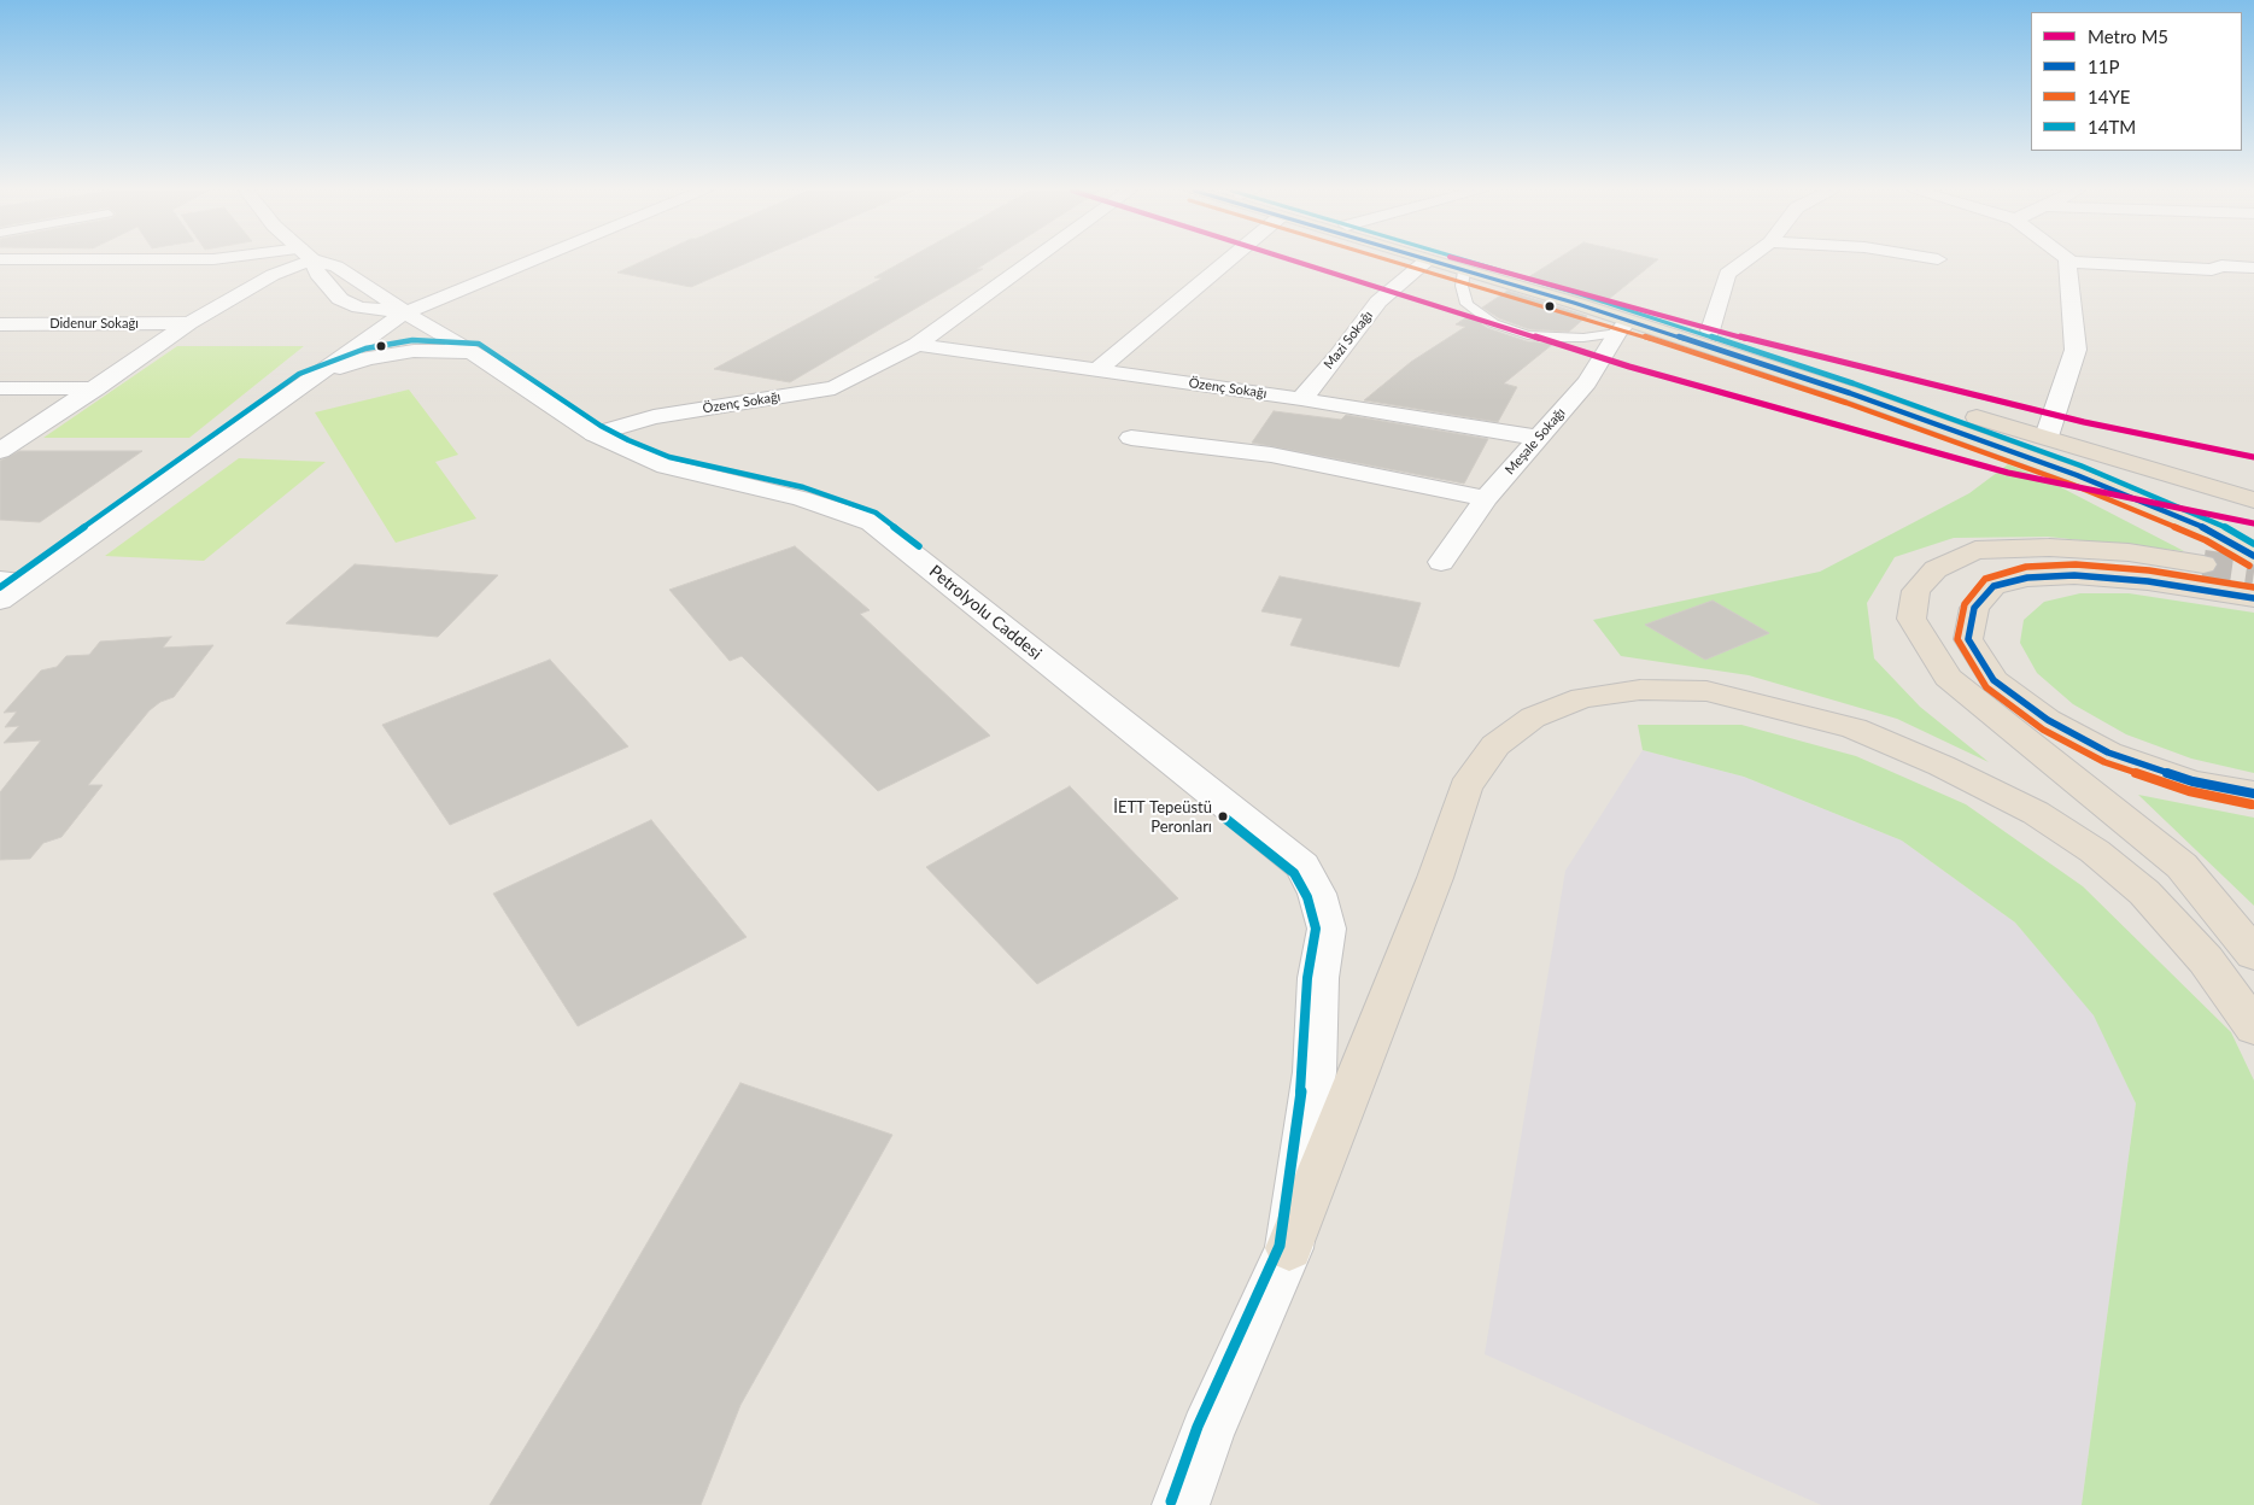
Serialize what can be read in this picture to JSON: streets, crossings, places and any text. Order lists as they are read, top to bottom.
{
  "streets": {
    "street": [
      "Didenur Sokağı",
      "Mazi Sokağı",
      "Özenç Sokağı",
      "Meşale Sokağı",
      "Petrolyolu Caddesi"
    ]
  },
  "crossings": [
    ["Mazi Sokağı", "Özenç Sokağı"],
    ["Özenç Sokağı", "Meşale Sokağı"],
    ["Özenç Sokağı", "Petrolyolu Caddesi"]
  ],
  "places": ["İETT Tepeüstü Peronları"],
  "lines": [
    "metro line M5",
    "transit line 11P",
    "transit line 14YE",
    "transit line 14TM"
  ],
  "legend": [
    "Metro M5",
    "11P",
    "14YE",
    "14TM"
  ]
}
